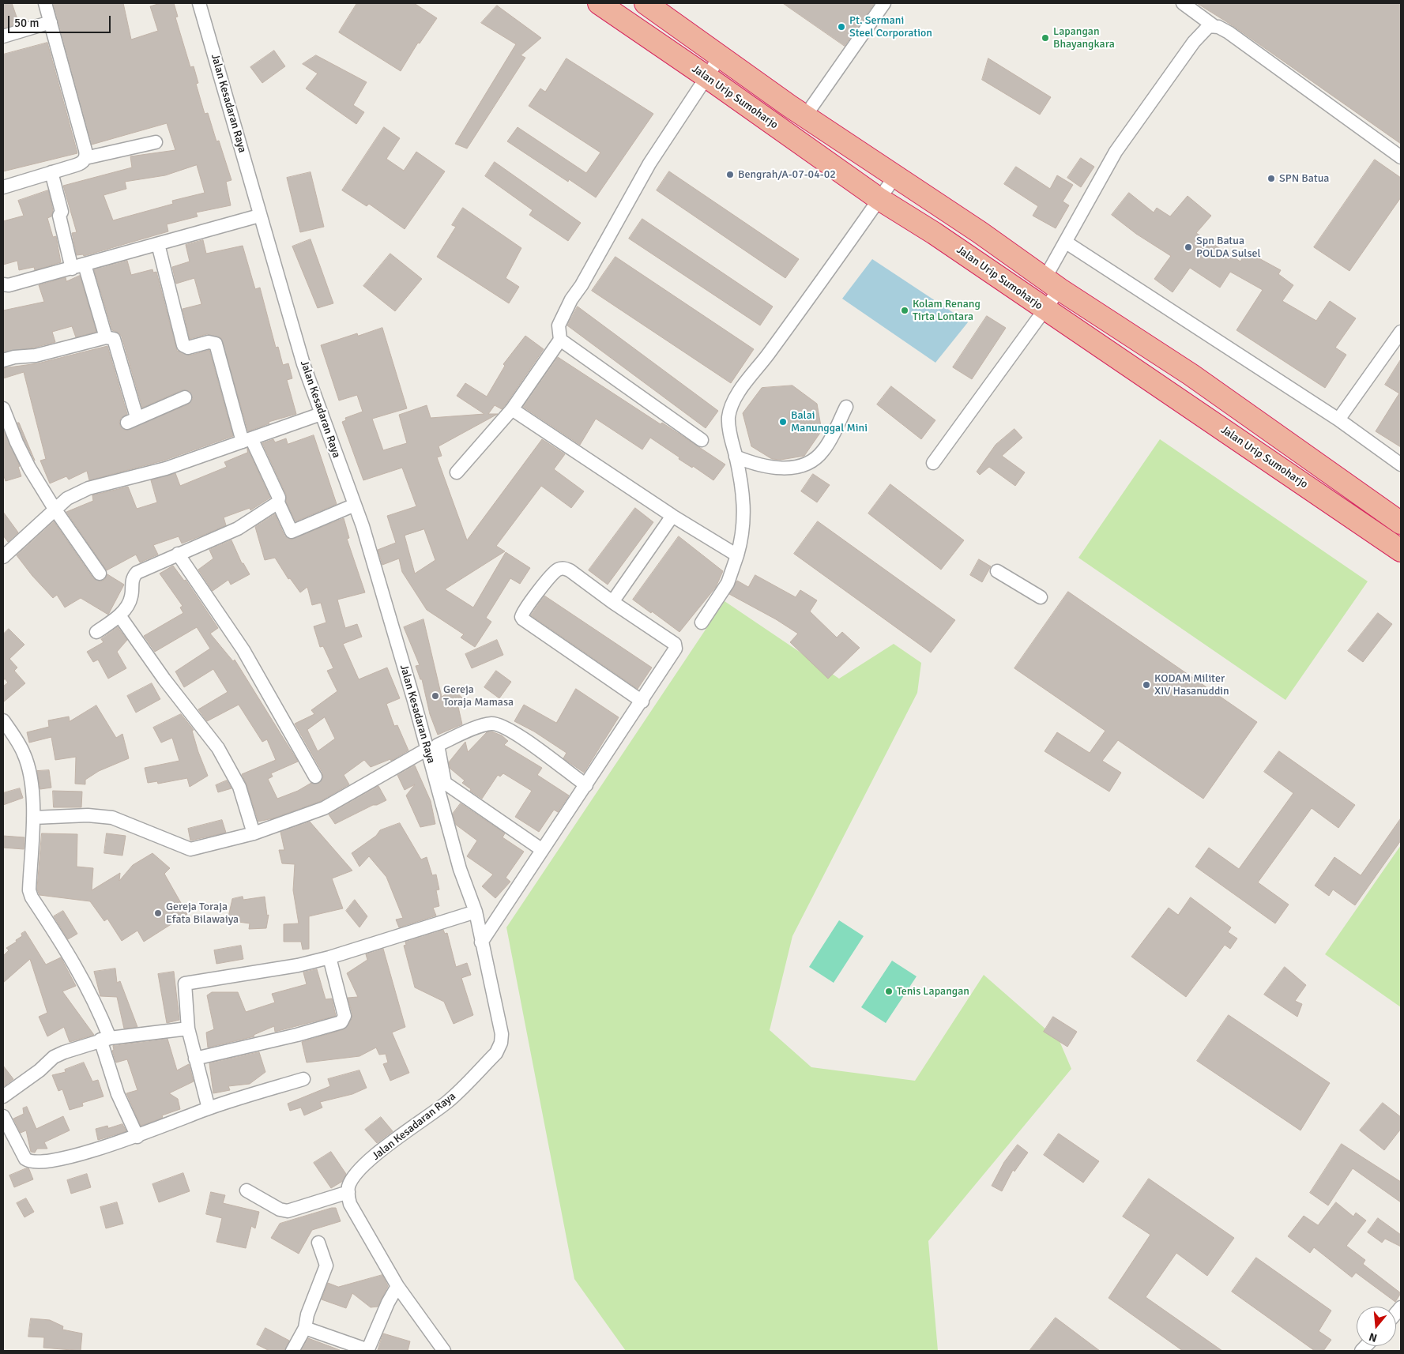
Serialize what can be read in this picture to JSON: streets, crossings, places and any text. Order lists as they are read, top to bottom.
{
  "streets": {
    "highway": ["Jalan Urip Sumoharjo"],
    "street": ["Jalan Kesadaran Raya"]
  },
  "places": [
    "Pt. Sermani Steel Corporation",
    "Lapangan Bhayangkara",
    "Bengrah/A-07-04-02",
    "SPN Batua",
    "Spn Batua POLDA Sulsel",
    "Kolam Renang Tirta Lontara",
    "Balai Manunggal Mini",
    "KODAM Militer XIV Hasanuddin",
    "Gereja Toraja Mamasa",
    "Gereja Toraja Efata Bilawaiya",
    "Tenis Lapangan"
  ],
  "scale_bar": "50 m",
  "north": "bottom"
}
